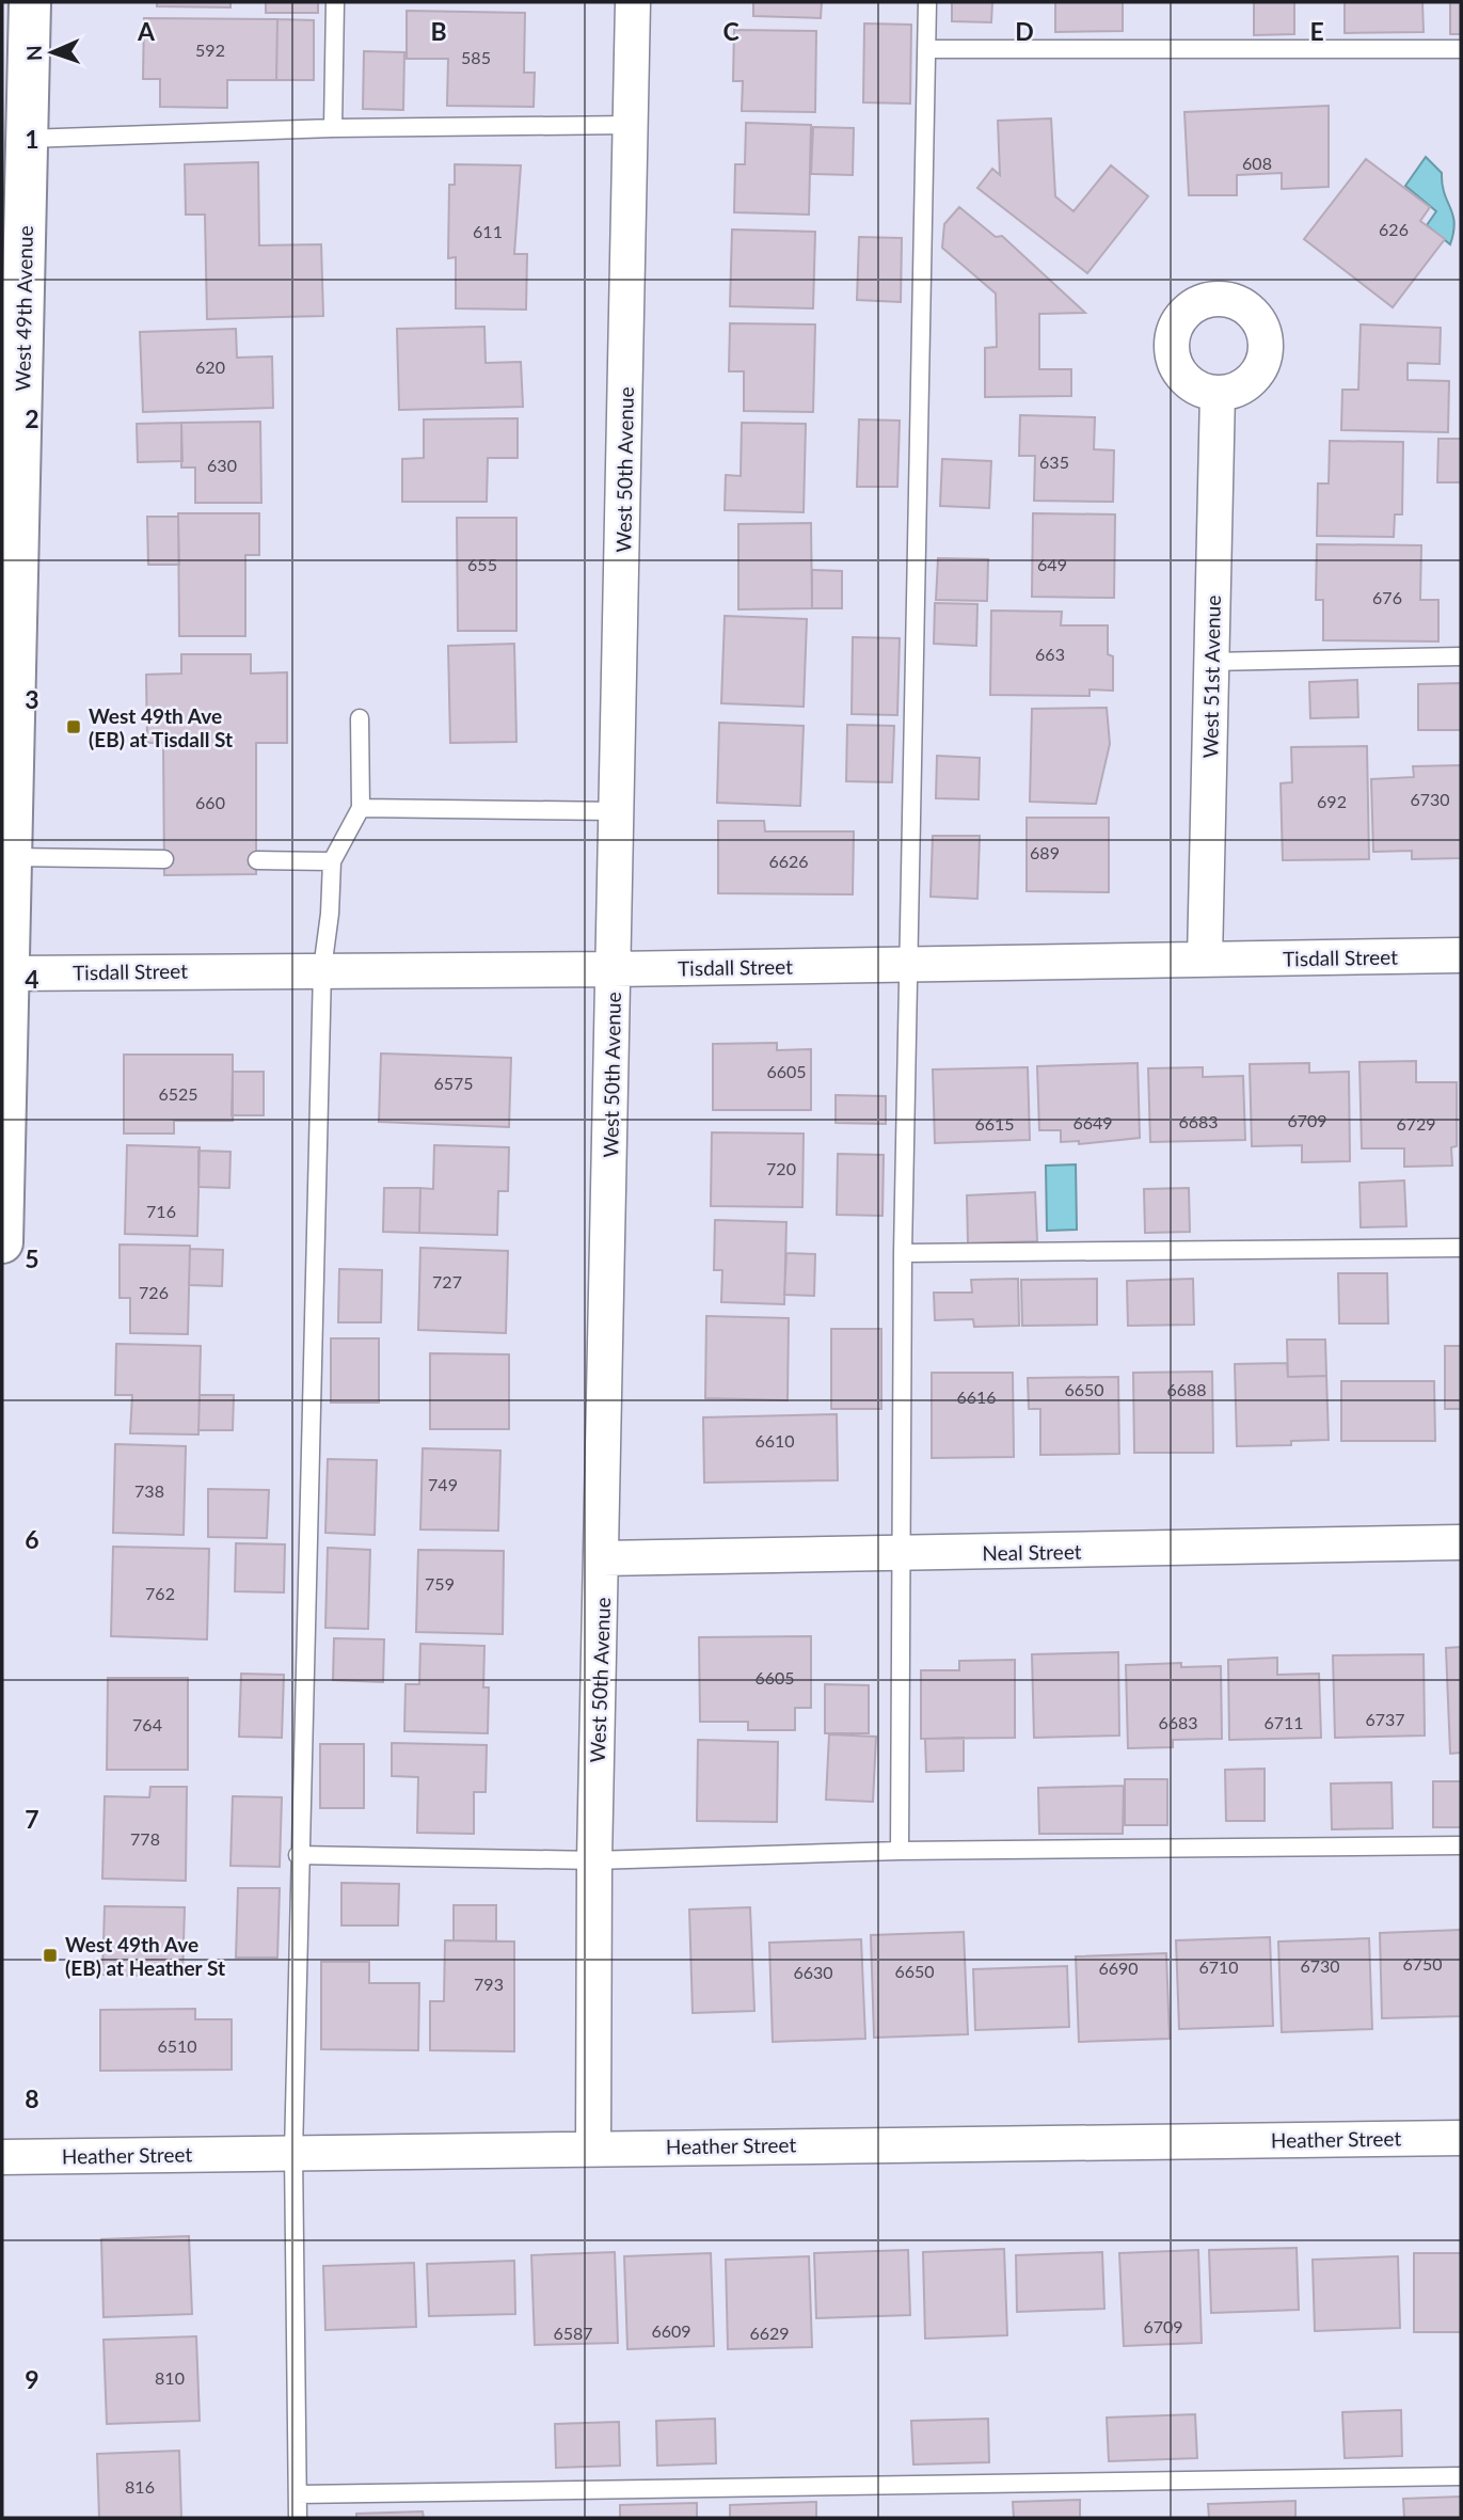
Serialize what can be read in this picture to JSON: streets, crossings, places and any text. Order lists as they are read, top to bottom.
{
  "streets": {
    "street": [
      "West 49th Avenue",
      "West 50th Avenue",
      "West 51st Avenue",
      "Tisdall Street",
      "Neal Street",
      "Heather Street"
    ]
  },
  "crossings": [
    ["West 49th Avenue", "Tisdall Street"],
    ["West 50th Avenue", "Tisdall Street"],
    ["West 50th Avenue", "Neal Street"],
    ["West 50th Avenue", "Heather Street"],
    ["West 51st Avenue", "Tisdall Street"]
  ],
  "places": {
    "transit": ["West 49th Ave (EB) at Tisdall St", "West 49th Ave (EB) at Heather St"]
  },
  "house_numbers": [
    "592",
    "585",
    "608",
    "626",
    "611",
    "620",
    "635",
    "630",
    "655",
    "649",
    "676",
    "663",
    "6730",
    "692",
    "660",
    "689",
    "6626",
    "6605",
    "6575",
    "6525",
    "6709",
    "6683",
    "6649",
    "6615",
    "6729",
    "720",
    "716",
    "727",
    "726",
    "6650",
    "6688",
    "6616",
    "6610",
    "749",
    "738",
    "759",
    "762",
    "6605",
    "6737",
    "6683",
    "6711",
    "764",
    "778",
    "6750",
    "6730",
    "6710",
    "6690",
    "6650",
    "6630",
    "793",
    "6510",
    "6709",
    "6609",
    "6587",
    "6629",
    "810",
    "816"
  ],
  "north": "left",
  "grid": {
    "columns": [
      "A",
      "B",
      "C",
      "D",
      "E"
    ],
    "rows": [
      "1",
      "2",
      "3",
      "4",
      "5",
      "6",
      "7",
      "8",
      "9"
    ]
  }
}
